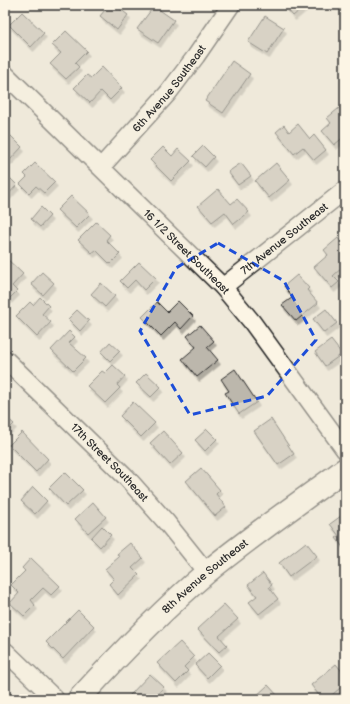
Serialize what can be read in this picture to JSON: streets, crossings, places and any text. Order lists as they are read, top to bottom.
{
  "streets": {
    "street": [
      "6th Avenue Southeast",
      "7th Avenue Southeast",
      "16 1/2 Street Southeast",
      "17th Street Southeast",
      "8th Avenue Southeast"
    ]
  },
  "crossings": [
    ["6th Avenue Southeast", "16 1/2 Street Southeast"],
    ["7th Avenue Southeast", "16 1/2 Street Southeast"],
    ["17th Street Southeast", "8th Avenue Southeast"]
  ]
}
